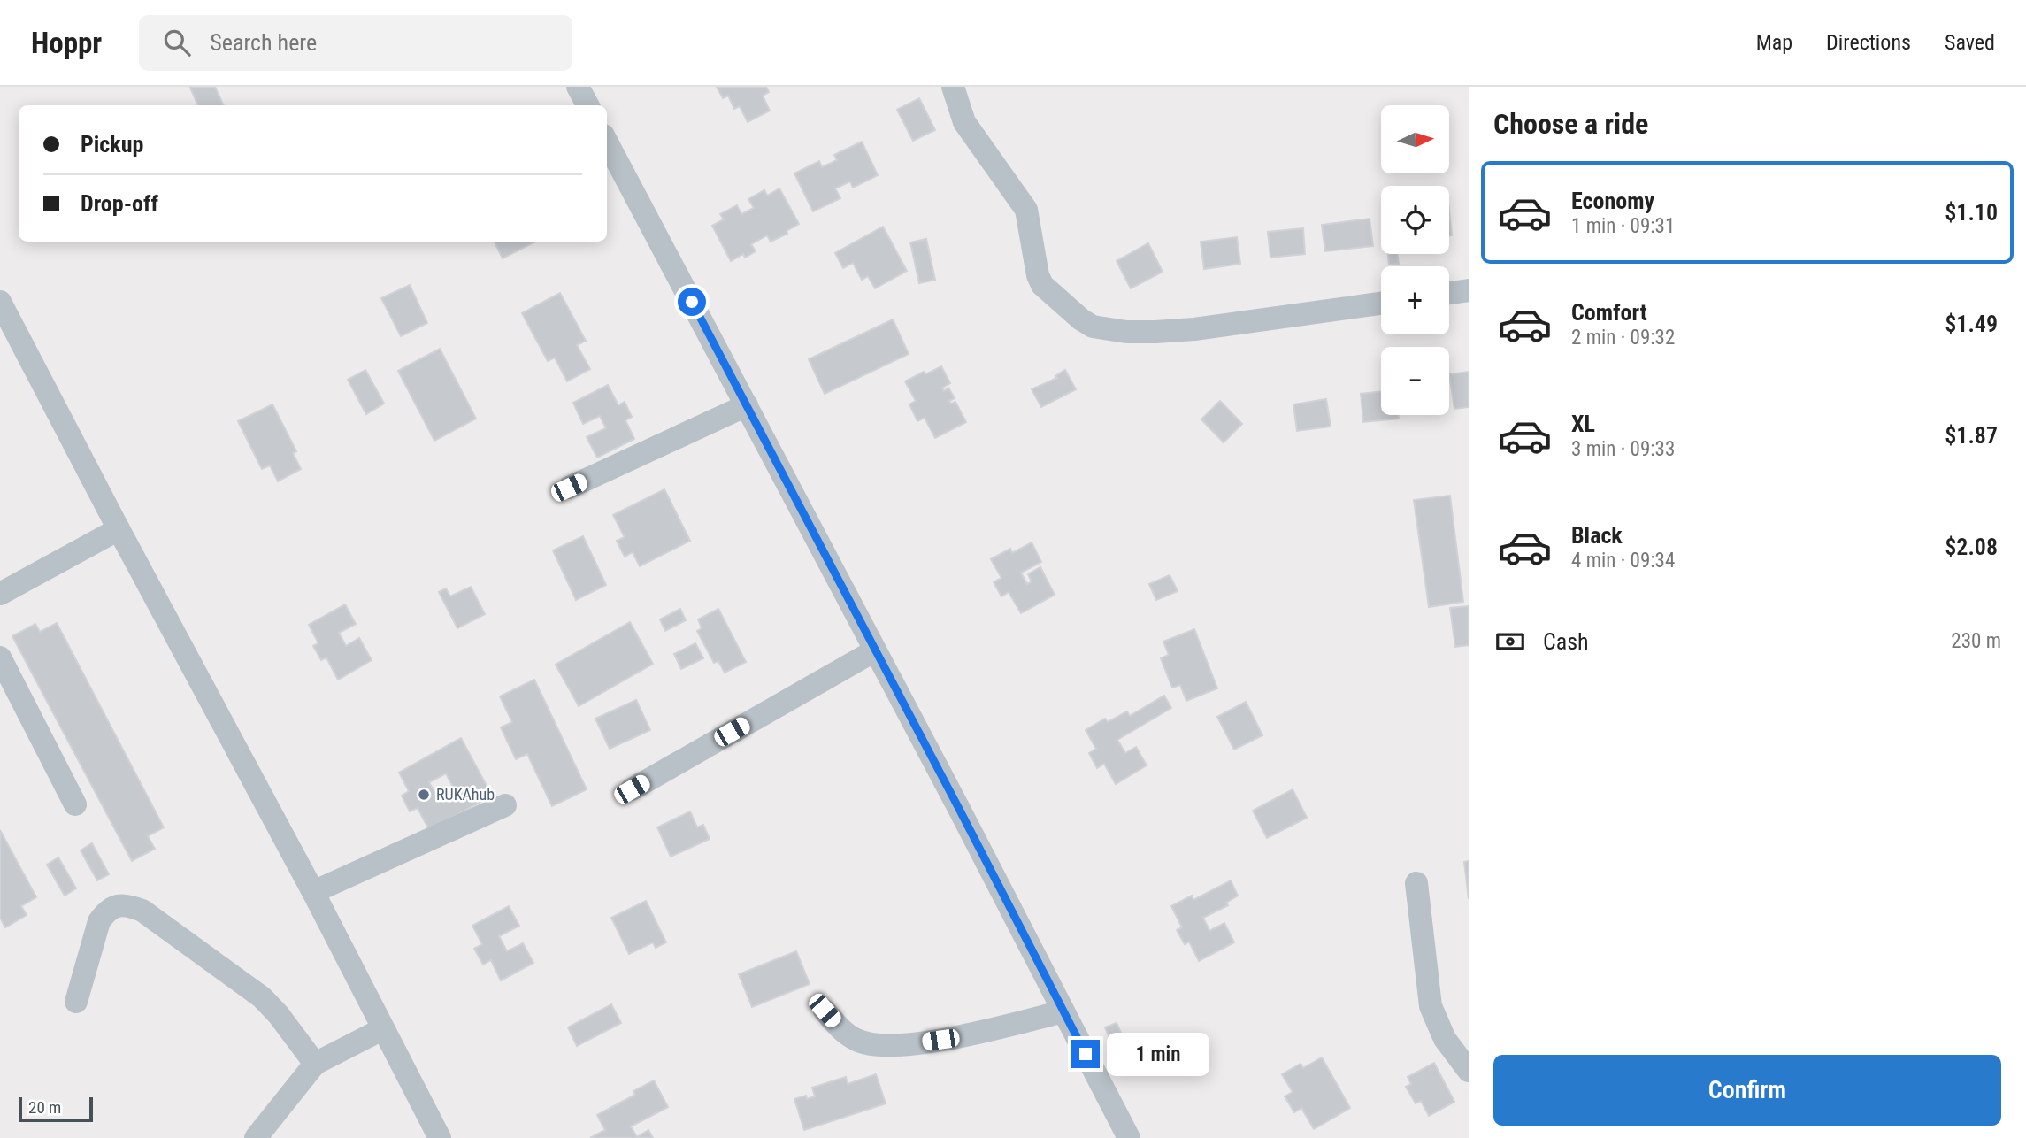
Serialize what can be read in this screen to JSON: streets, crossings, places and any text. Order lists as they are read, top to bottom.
{
  "places": ["RUKAhub"],
  "scale_bar": "20 m",
  "north": "right",
  "page": {
    "header": "Hoppr",
    "search": "Search here",
    "nav": ["Map", "Directions", "Saved"],
    "heading": "Choose a ride",
    "map_buttons": ["+", "−"],
    "banner": ["Pickup", "Drop-off"],
    "list": [
      {
        "name": "Economy",
        "note": "1 min · 09:31",
        "value": "$1.10"
      },
      {
        "name": "Comfort",
        "note": "2 min · 09:32",
        "value": "$1.49"
      },
      {
        "name": "XL",
        "note": "3 min · 09:33",
        "value": "$1.87"
      },
      {
        "name": "Black",
        "note": "4 min · 09:34",
        "value": "$2.08"
      }
    ],
    "pay": ["Cash", "230 m"],
    "bubble": "1 min",
    "buttons": "Confirm",
    "scale": "20 m"
  }
}
